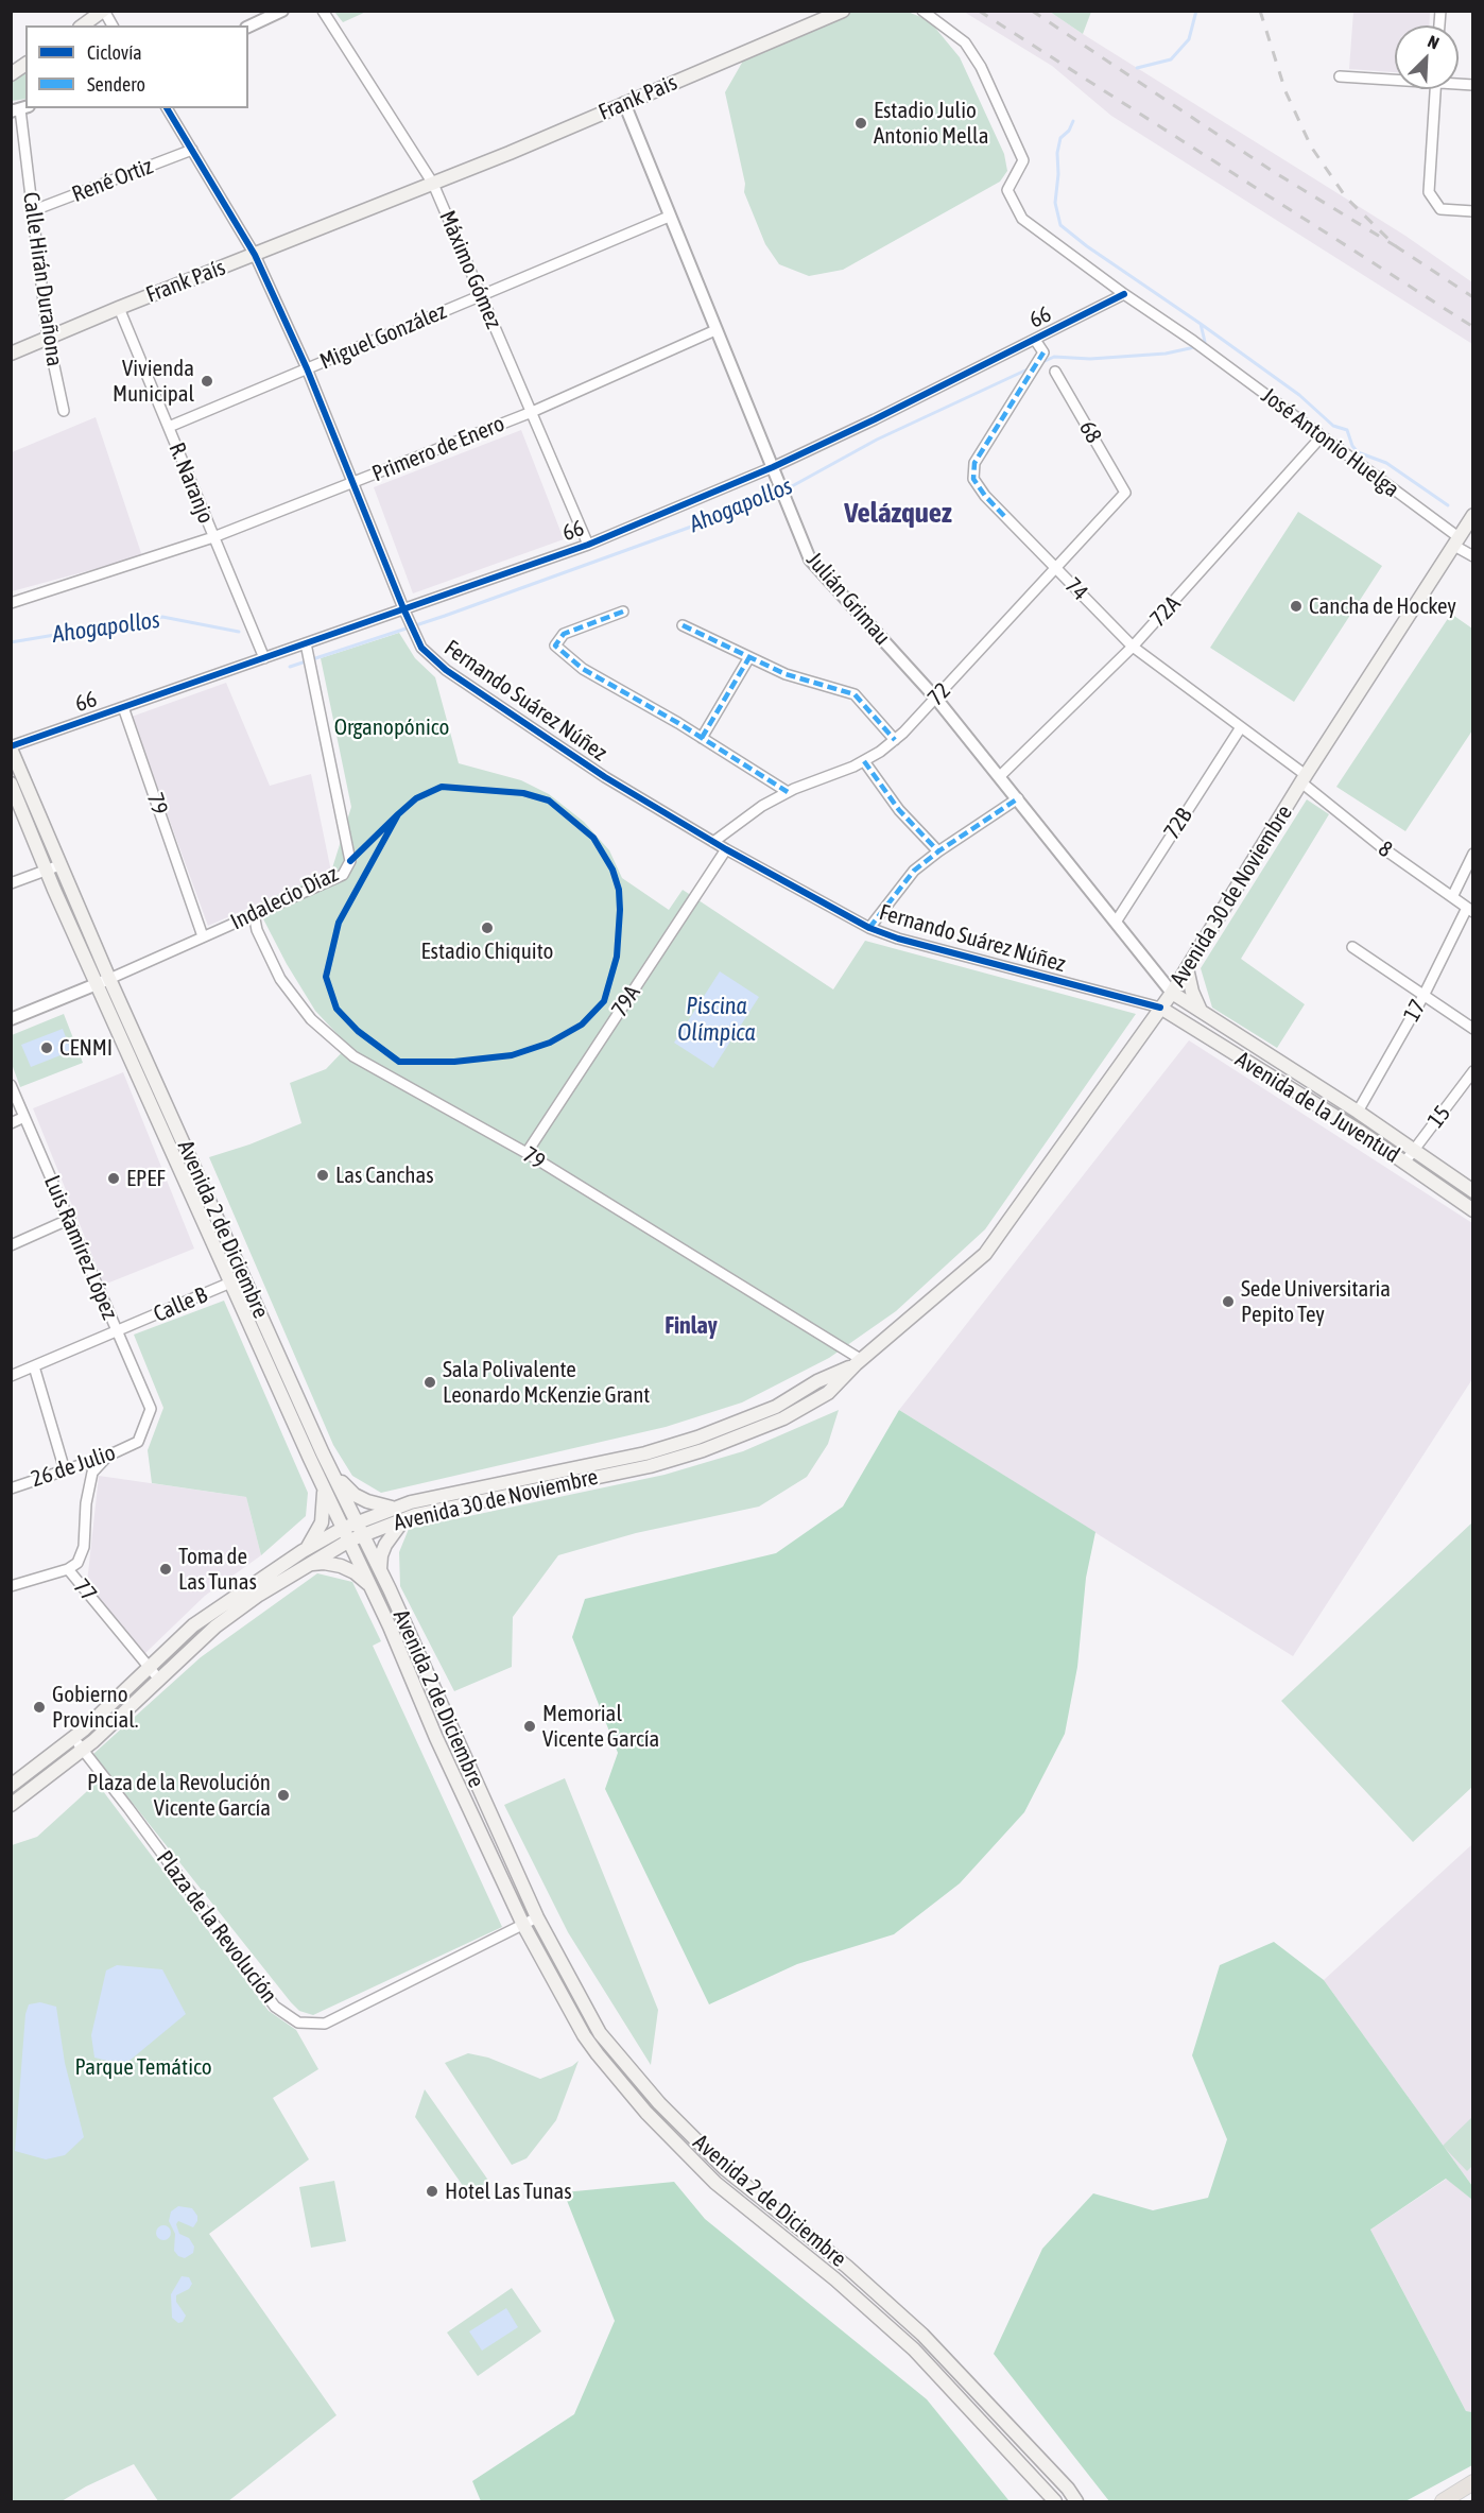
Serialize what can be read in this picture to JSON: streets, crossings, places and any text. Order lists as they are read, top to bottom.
{
  "streets": {
    "main road": [
      "Frank Pais",
      "Frank País",
      "Avenida 30 de Noviembre",
      "Avenida de la Juventud",
      "Avenida 2 de Diciembre"
    ],
    "street": [
      "René Ortiz",
      "Máximo Gómez",
      "Calle Hirán Durañona",
      "66",
      "Miguel González",
      "68",
      "José Antonio Huelga",
      "Primero de Enero",
      "R. Naranjo",
      "74",
      "Julián Grimau",
      "72A",
      "72",
      "Fernando Suárez Núñez",
      "79",
      "72B",
      "8",
      "Indalecio Díaz",
      "79A",
      "17",
      "15",
      "Luis Ramírez López",
      "Calle B",
      "26 de Julio",
      "77",
      "Plaza de la Revolución"
    ]
  },
  "crossings": [
    ["Frank Pais", "Máximo Gómez"],
    ["Frank Pais", "Frank País"],
    ["Frank Pais", "Julián Grimau"],
    ["René Ortiz", "Calle Hirán Durañona"],
    ["René Ortiz", "Fernando Suárez Núñez"],
    ["Máximo Gómez", "Frank País"],
    ["Máximo Gómez", "66"],
    ["Máximo Gómez", "Miguel González"],
    ["Máximo Gómez", "Primero de Enero"],
    ["Calle Hirán Durañona", "Frank País"],
    ["Frank País", "R. Naranjo"],
    ["Frank País", "Fernando Suárez Núñez"],
    ["66", "José Antonio Huelga"],
    ["66", "R. Naranjo"],
    ["66", "74"],
    ["66", "Julián Grimau"],
    ["66", "Fernando Suárez Núñez"],
    ["66", "79"],
    ["66", "Indalecio Díaz"],
    ["66", "Avenida 2 de Diciembre"],
    ["Miguel González", "R. Naranjo"],
    ["Miguel González", "Julián Grimau"],
    ["Miguel González", "Fernando Suárez Núñez"],
    ["68", "72"],
    ["José Antonio Huelga", "72A"],
    ["José Antonio Huelga", "Avenida 30 de Noviembre"],
    ["Primero de Enero", "R. Naranjo"],
    ["Primero de Enero", "Julián Grimau"],
    ["Primero de Enero", "Fernando Suárez Núñez"],
    ["74", "72A"],
    ["74", "72"],
    ["74", "72B"],
    ["74", "8"],
    ["74", "Avenida 30 de Noviembre"],
    ["Julián Grimau", "72A"],
    ["Julián Grimau", "72"],
    ["Julián Grimau", "72B"],
    ["Julián Grimau", "Avenida 30 de Noviembre"],
    ["Julián Grimau", "Avenida de la Juventud"],
    ["72", "Fernando Suárez Núñez"],
    ["Fernando Suárez Núñez", "Avenida 30 de Noviembre"],
    ["Fernando Suárez Núñez", "79A"],
    ["Fernando Suárez Núñez", "Avenida de la Juventud"],
    ["79", "Avenida 30 de Noviembre"],
    ["79", "Indalecio Díaz"],
    ["79", "79A"],
    ["8", "Avenida 30 de Noviembre"],
    ["8", "17"],
    ["Avenida 30 de Noviembre", "Avenida de la Juventud"],
    ["Avenida 30 de Noviembre", "Avenida 2 de Diciembre"],
    ["Avenida 30 de Noviembre", "77"],
    ["Avenida 30 de Noviembre", "Plaza de la Revolución"],
    ["Indalecio Díaz", "Avenida 2 de Diciembre"],
    ["17", "Avenida de la Juventud"],
    ["Avenida de la Juventud", "15"],
    ["Avenida 2 de Diciembre", "Calle B"],
    ["Avenida 2 de Diciembre", "Plaza de la Revolución"],
    ["Luis Ramírez López", "Calle B"],
    ["Luis Ramírez López", "26 de Julio"],
    ["26 de Julio", "77"]
  ],
  "districts": ["Velázquez", "Finlay"],
  "water": ["Ahogapollos", "Piscina Olímpica"],
  "parks": ["Organopónico", "Parque Temático"],
  "places": [
    "Estadio Julio Antonio Mella",
    "Vivienda Municipal",
    "Cancha de Hockey",
    "Estadio Chiquito",
    "CENMI",
    "Las Canchas",
    "EPEF",
    "Sede Universitaria Pepito Tey",
    "Sala Polivalente Leonardo McKenzie Grant",
    "Toma de Las Tunas",
    "Gobierno Provincial.",
    "Memorial Vicente García",
    "Plaza de la Revolución Vicente García",
    "Hotel Las Tunas"
  ],
  "legend": ["Ciclovía", "Sendero"],
  "north": "top right"
}
